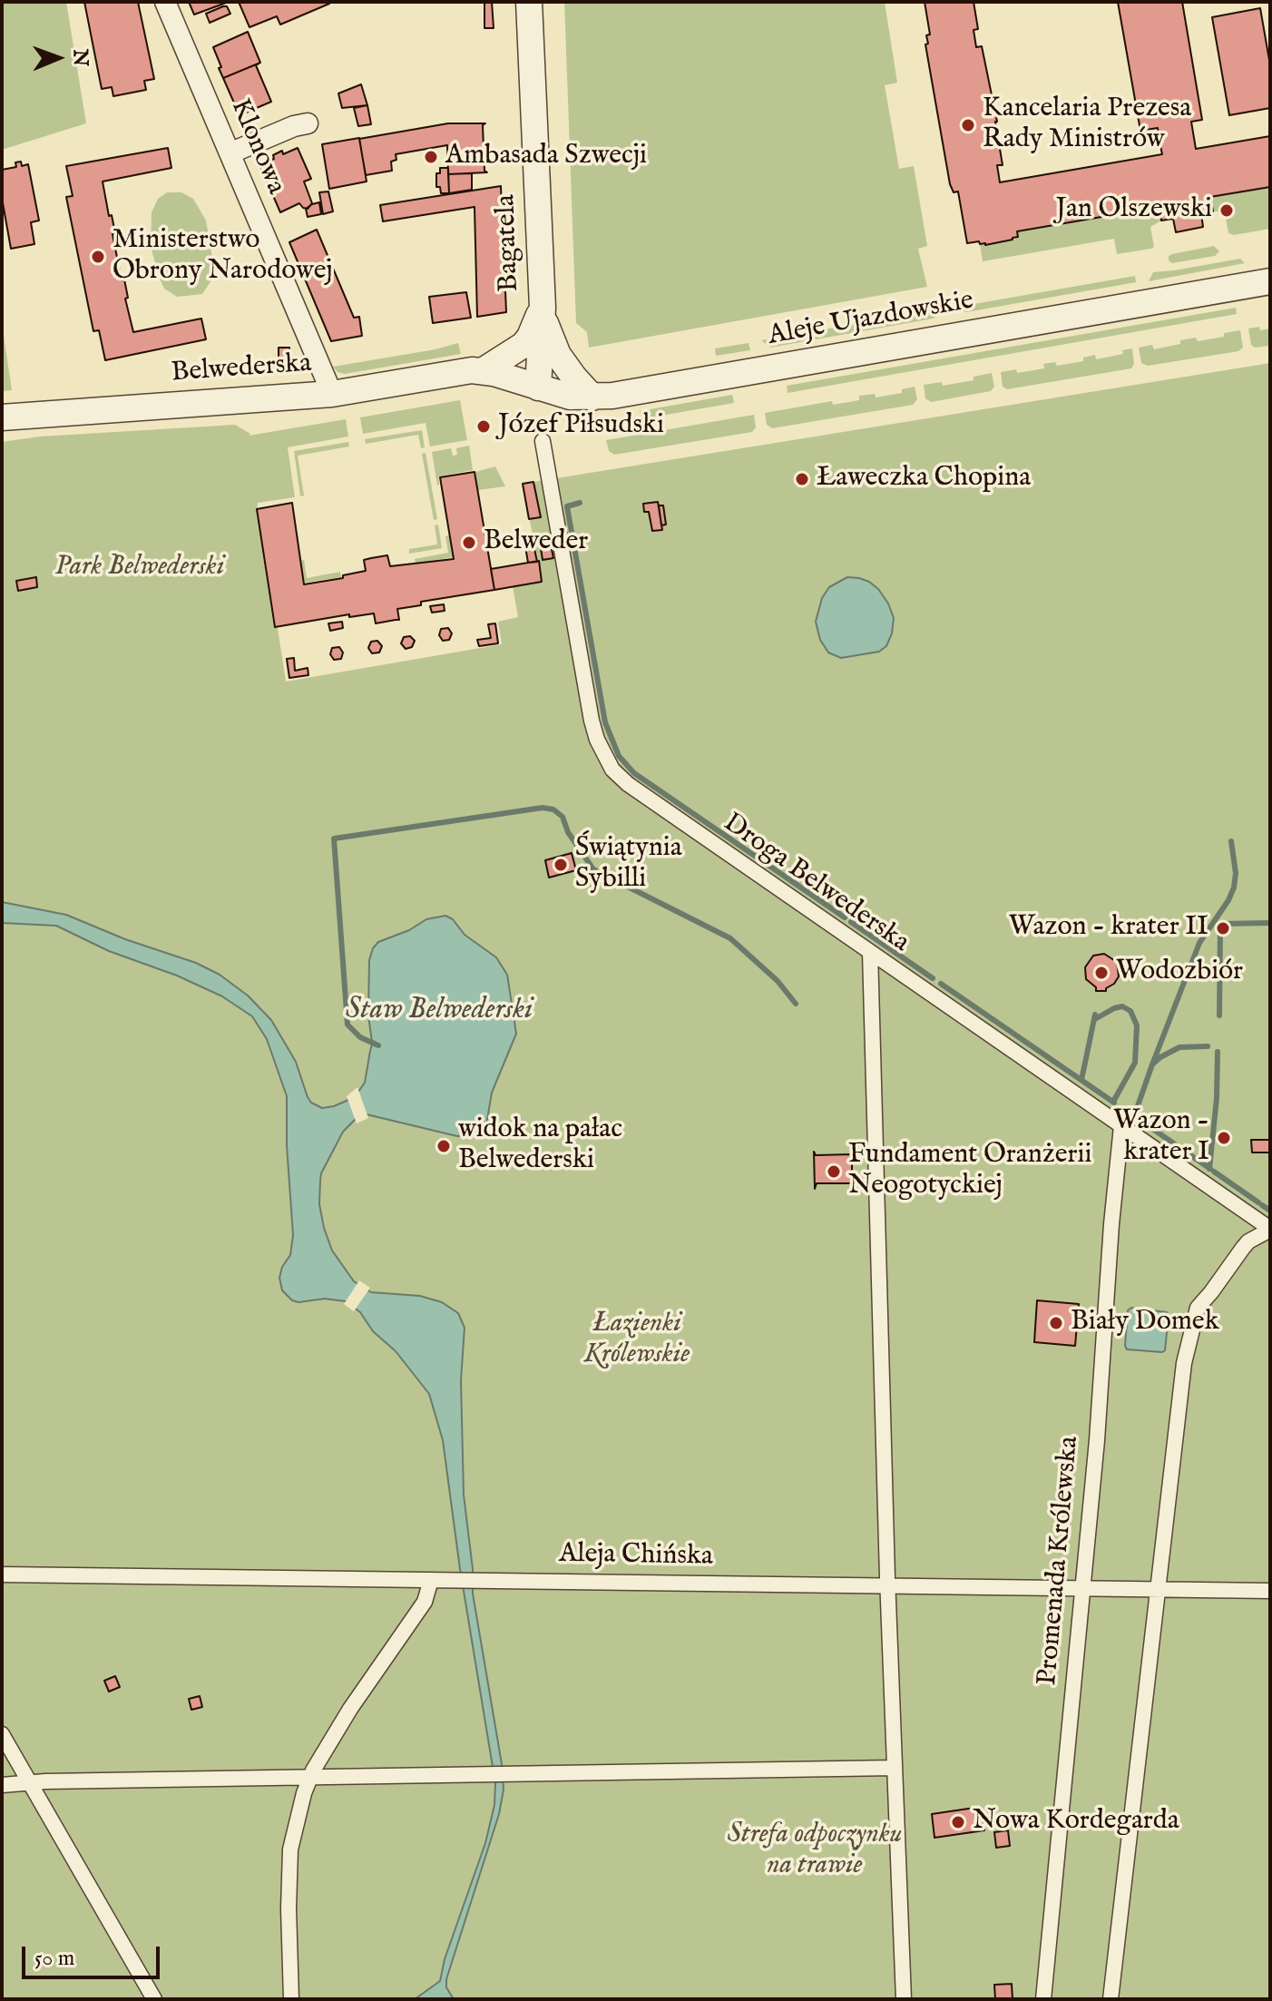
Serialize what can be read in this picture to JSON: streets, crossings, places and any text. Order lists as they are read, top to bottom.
{
  "streets": {
    "street": [
      "Klonowa",
      "Bagatela",
      "Aleje Ujazdowskie",
      "Belwederska",
      "Droga Belwederska",
      "Aleja Chińska",
      "Promenada Królewska"
    ]
  },
  "crossings": [
    ["Klonowa", "Belwederska"],
    ["Bagatela", "Aleje Ujazdowskie"],
    ["Aleje Ujazdowskie", "Belwederska"],
    ["Droga Belwederska", "Promenada Królewska"],
    ["Aleja Chińska", "Promenada Królewska"]
  ],
  "water": ["Staw Belwederski"],
  "parks": ["Park Belwederski", "Łazienki Królewskie", "Strefa odpoczynku na trawie"],
  "places": [
    "Kancelaria Prezesa Rady Ministrów",
    "Ambasada Szwecji",
    "Jan Olszewski",
    "Ministerstwo Obrony Narodowej",
    "Józef Piłsudski",
    "Ławeczka Chopina",
    "Belweder",
    "Świątynia Sybilli",
    "Wazon - krater II",
    "Wodozbiór",
    "Wazon - krater I",
    "widok na pałac Belwederski",
    "Fundament Oranżerii Neogotyckiej",
    "Biały Domek",
    "Nowa Kordegarda"
  ],
  "scale_bar": "50 m",
  "north": "right"
}
